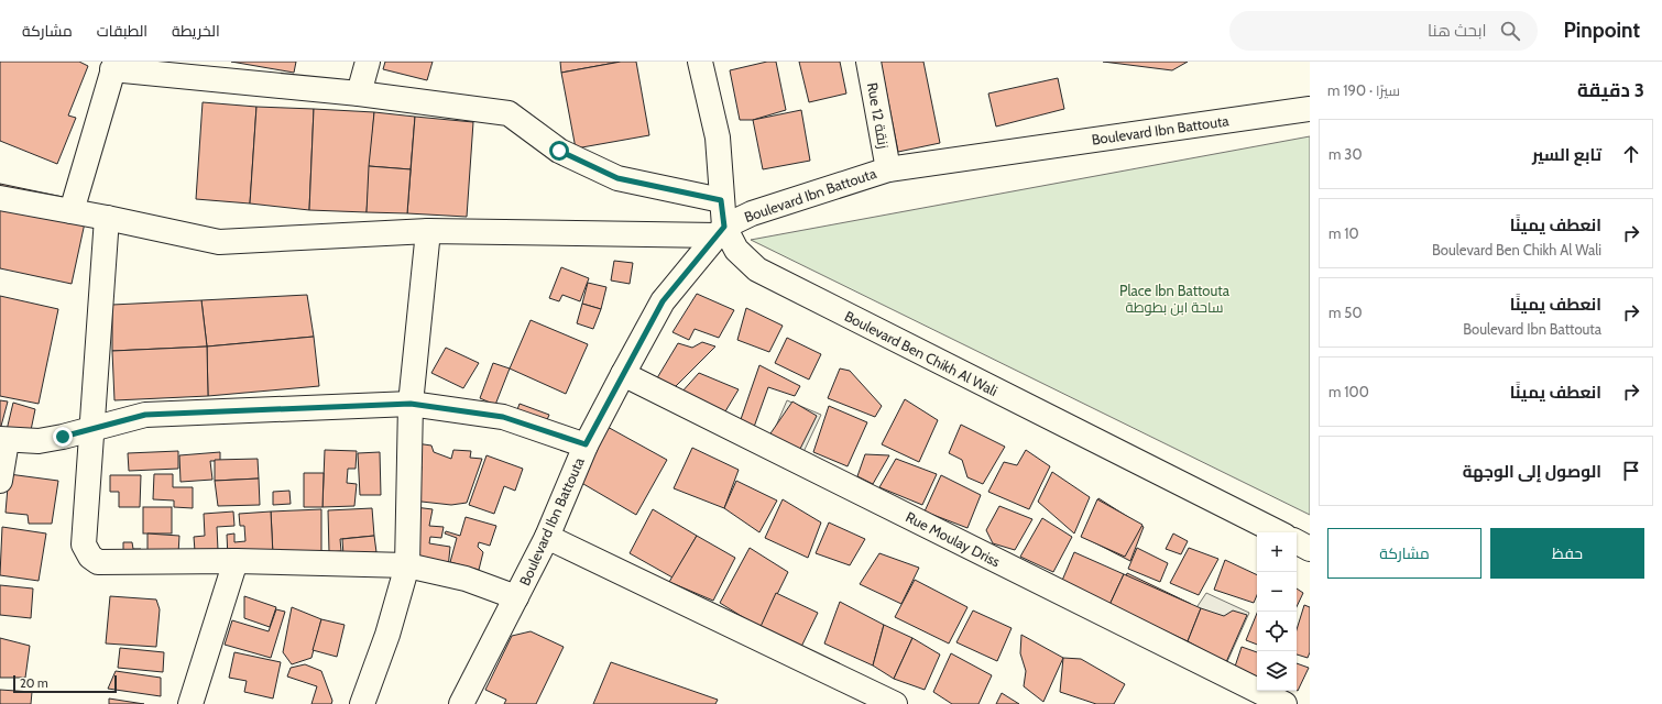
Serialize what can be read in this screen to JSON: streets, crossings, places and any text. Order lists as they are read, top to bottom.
{
  "streets": {
    "street": [
      "Rue 12 زنقة",
      "Boulevard Ibn Battouta",
      "Boulevard Ben Chikh Al Wali",
      "Rue Moulay Driss"
    ]
  },
  "crossings": [
    ["Rue 12 زنقة", "Boulevard Ibn Battouta"],
    ["Boulevard Ibn Battouta", "Boulevard Ben Chikh Al Wali"],
    ["Boulevard Ibn Battouta", "Rue Moulay Driss"]
  ],
  "parks": ["Place Ibn Battouta ساحة ابن بطوطة"],
  "scale_bar": "20 m",
  "page": {
    "header": "Pinpoint",
    "search": "ابحث هنا",
    "nav": ["الخريطة", "الطبقات", "مشاركة"],
    "heading": ["3 دقيقة", "سيرًا · 190 m"],
    "list": [
      ["تابع السير", "30 m"],
      ["انعطف يمينًا", "Boulevard Ben Chikh Al Wali", "10 m"],
      ["انعطف يمينًا", "Boulevard Ibn Battouta", "50 m"],
      ["انعطف يمينًا", "100 m"],
      "الوصول إلى الوجهة"
    ],
    "buttons": ["حفظ", "مشاركة"],
    "map_buttons": ["+", "−"],
    "scale": "20 m"
  }
}
